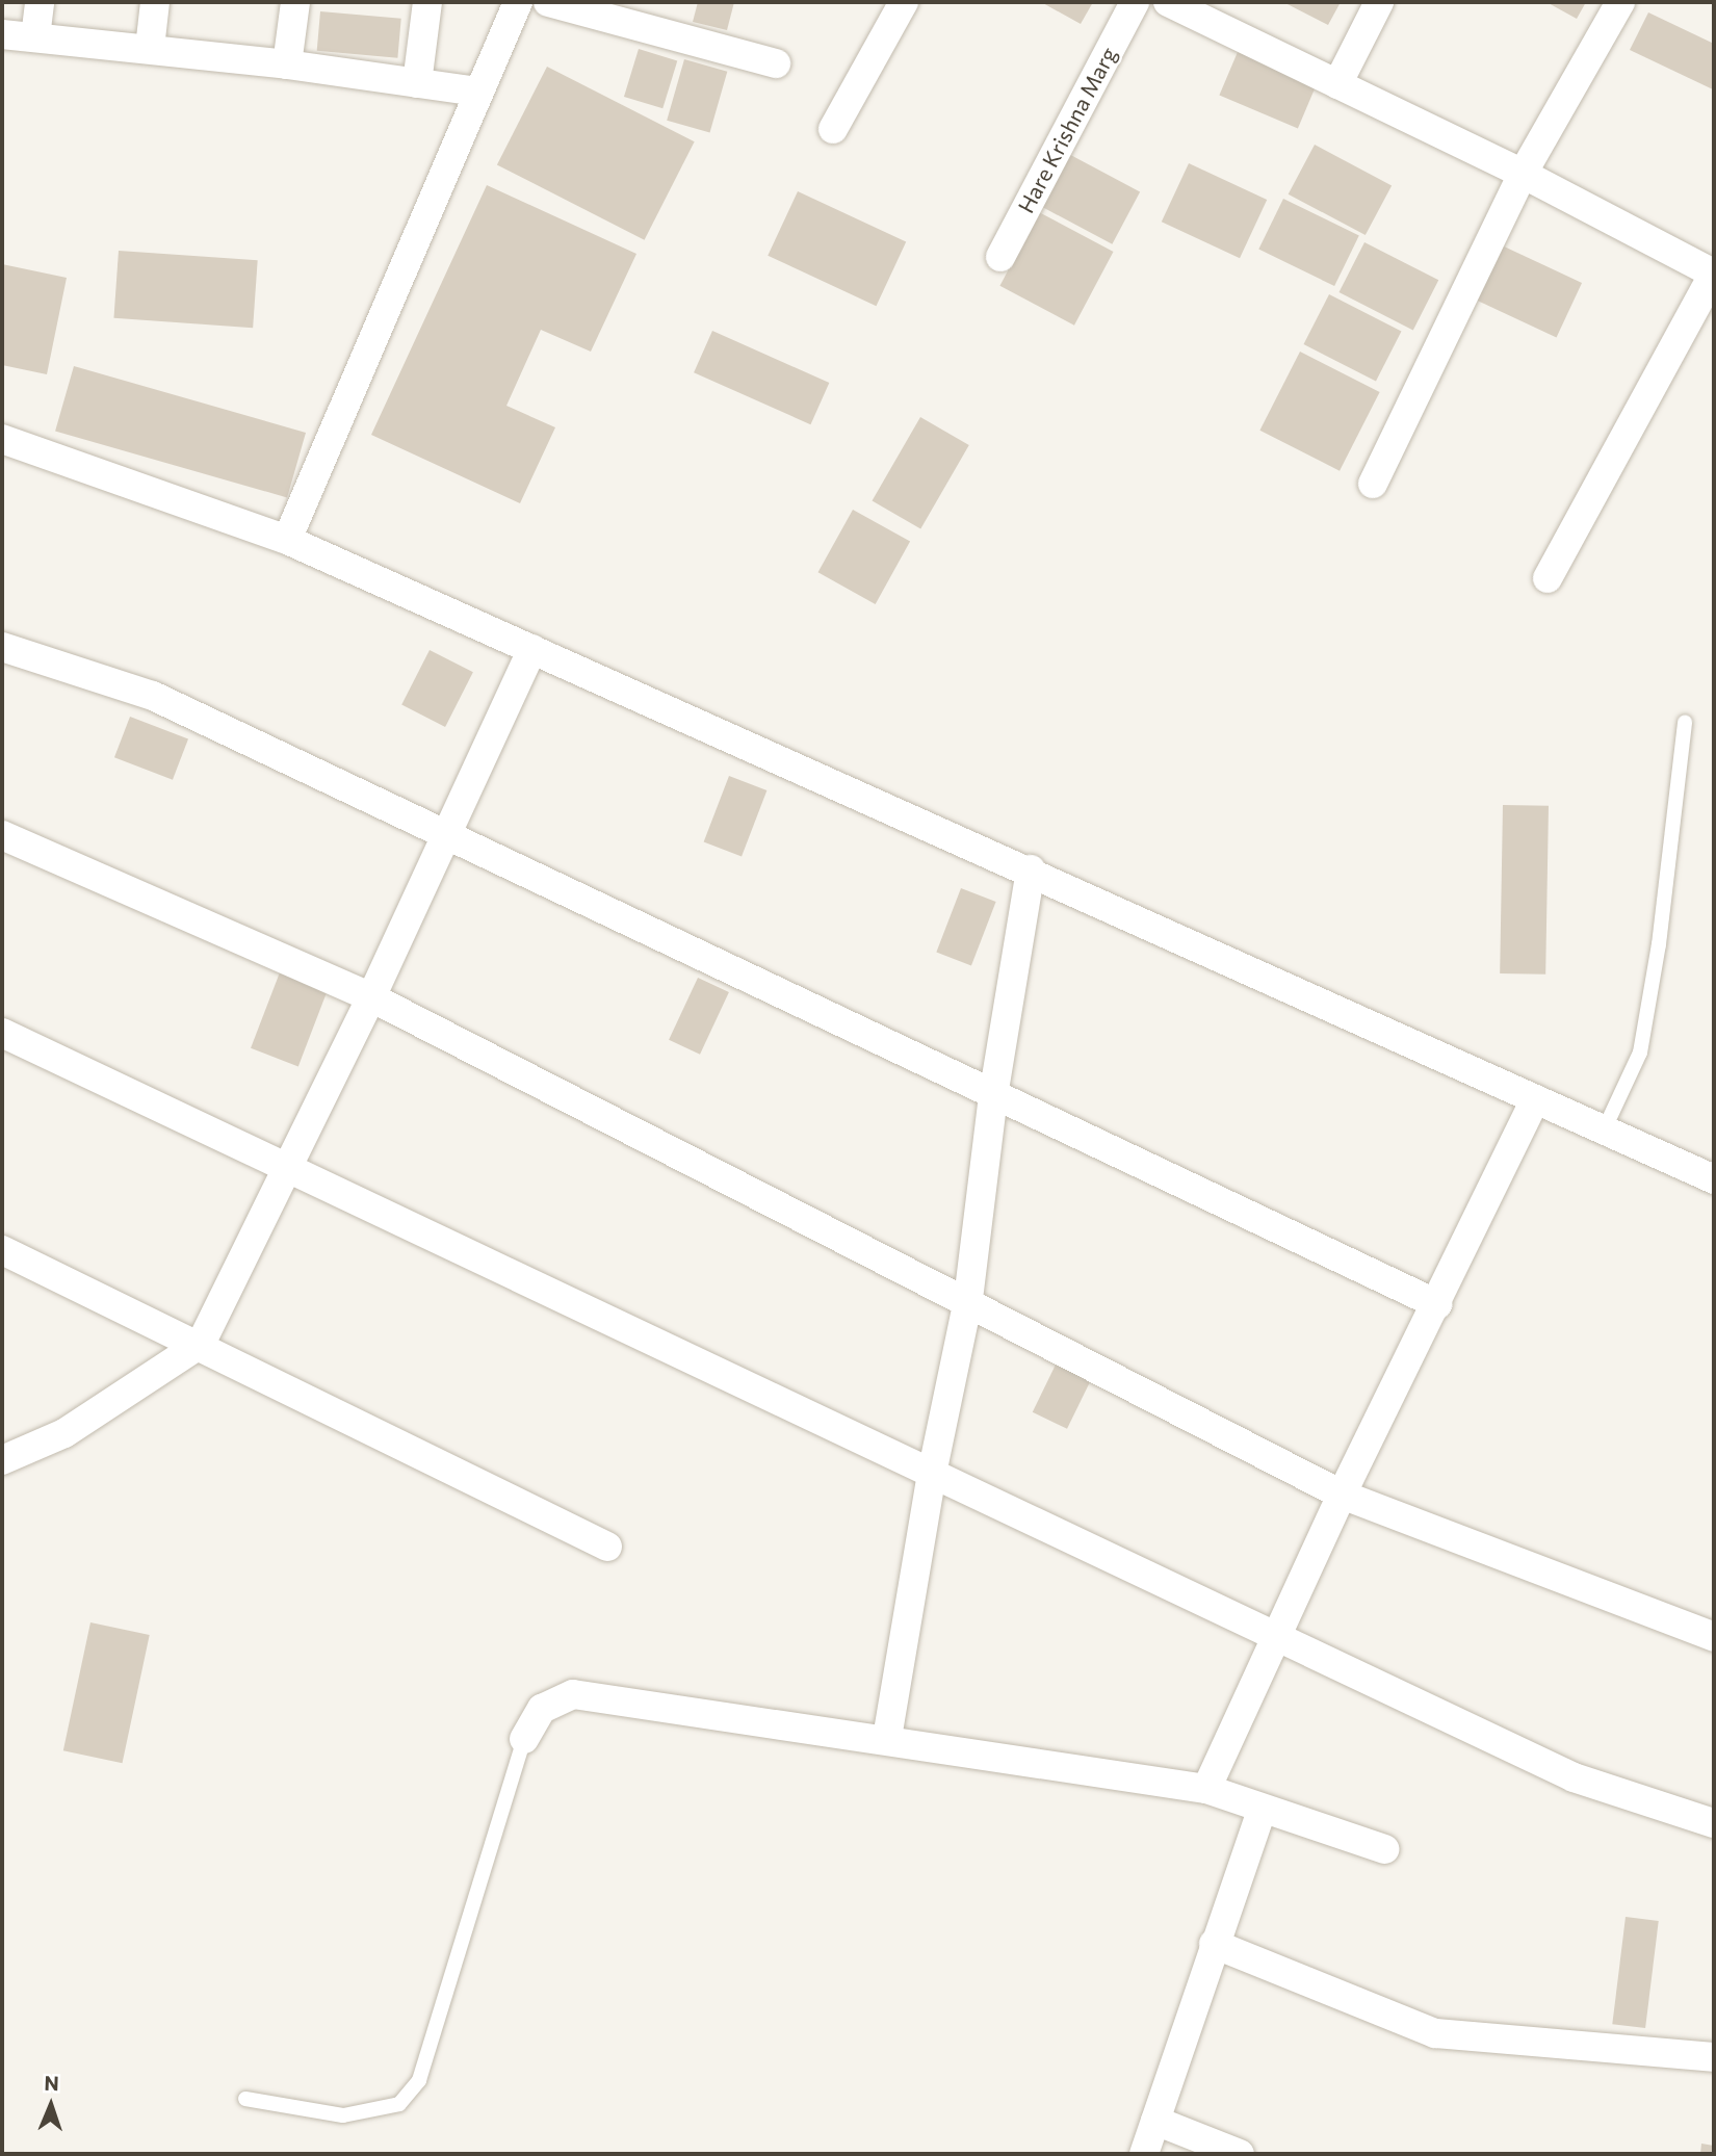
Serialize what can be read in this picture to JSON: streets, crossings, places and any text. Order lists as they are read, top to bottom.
{
  "streets": {
    "street": ["Hare Krishna Marg"]
  },
  "north": "top"
}
